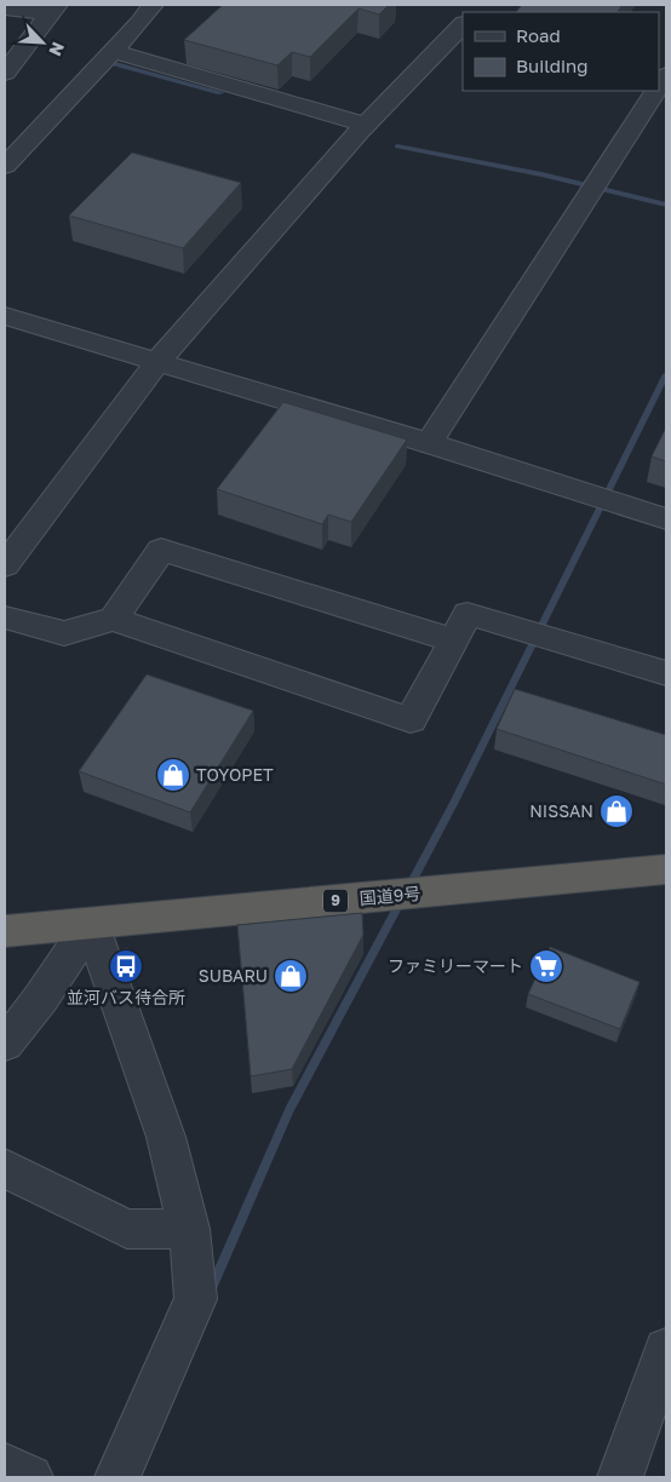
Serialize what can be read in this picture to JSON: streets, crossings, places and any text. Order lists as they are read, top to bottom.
{
  "streets": {
    "highway": ["国道9号", "9"]
  },
  "places": {
    "shop": ["TOYOPET", "NISSAN", "SUBARU"],
    "bus stop": ["並河バス待合所"],
    "supermarket": ["ファミリーマート"]
  },
  "legend": ["Road", "Building"],
  "north": "bottom right"
}
